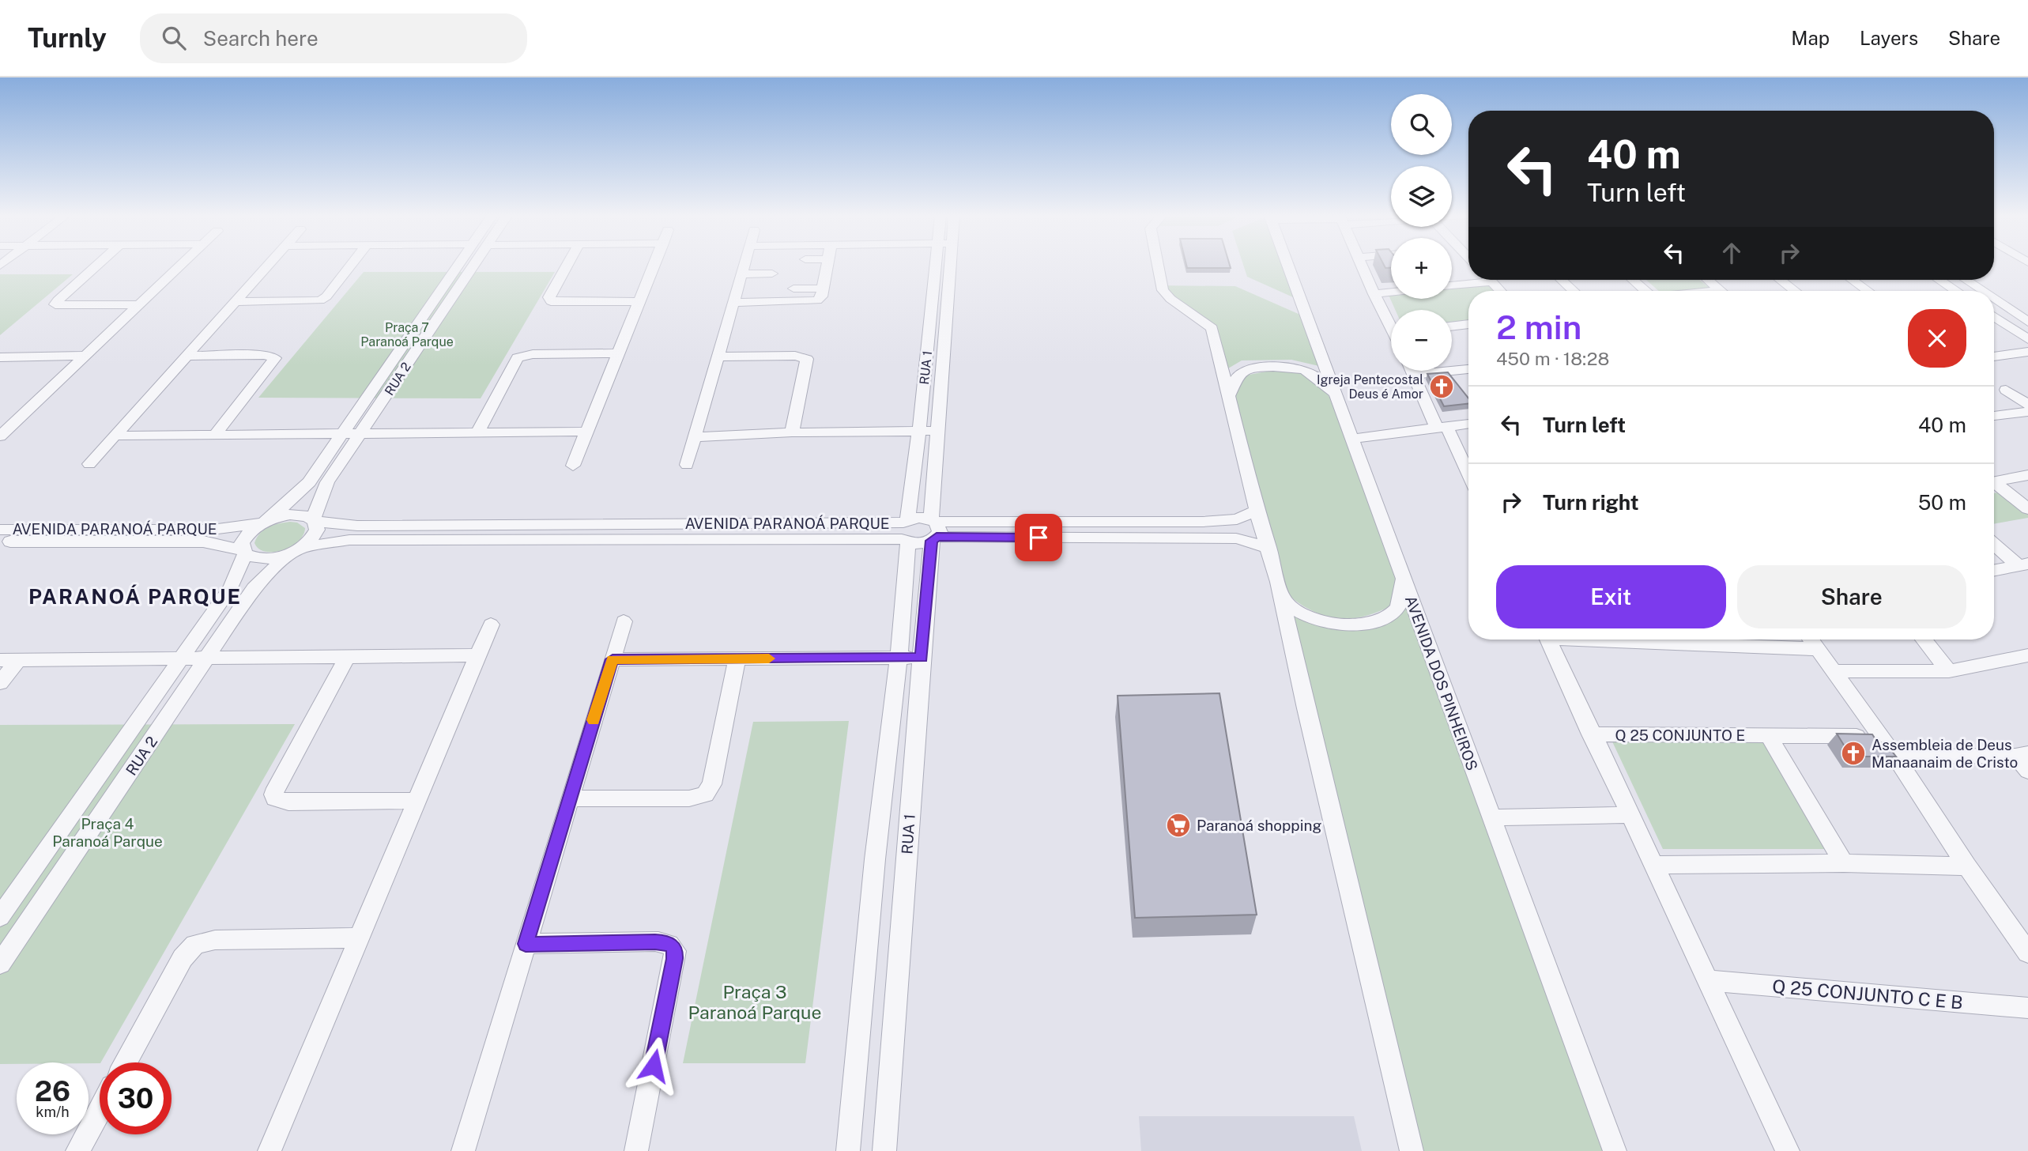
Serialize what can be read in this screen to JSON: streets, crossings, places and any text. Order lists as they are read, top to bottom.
{
  "streets": {
    "street": [
      "RUA 1",
      "RUA 2",
      "AVENIDA PARANOÁ PARQUE",
      "AVENIDA DOS PINHEIROS",
      "Q 25 CONJUNTO E",
      "Q 25 CONJUNTO C E B"
    ]
  },
  "crossings": [
    ["RUA 1", "AVENIDA PARANOÁ PARQUE"],
    ["RUA 2", "AVENIDA PARANOÁ PARQUE"]
  ],
  "districts": ["PARANOÁ PARQUE"],
  "parks": ["Praça 7 Paranoá Parque", "Praça 4 Paranoá Parque", "Praça 3 Paranoá Parque"],
  "places": {
    "church": ["Igreja Pentecostal Deus é Amor", "Assembleia de Deus Manaanaim de Cristo"],
    "supermarket": ["Paranoá shopping"]
  },
  "page": {
    "header": "Turnly",
    "search": "Search here",
    "nav": ["Map", "Layers", "Share"],
    "map_buttons": ["+", "−"],
    "turn": ["40 m", "Turn left"],
    "heading": ["2 min", "450 m · 18:28"],
    "list": [
      {
        "name": "Turn left",
        "value": "40 m"
      },
      {
        "name": "Turn right",
        "value": "50 m"
      }
    ],
    "buttons": ["Exit", "Share"],
    "speed": "26 km/h",
    "limit": "30"
  }
}
